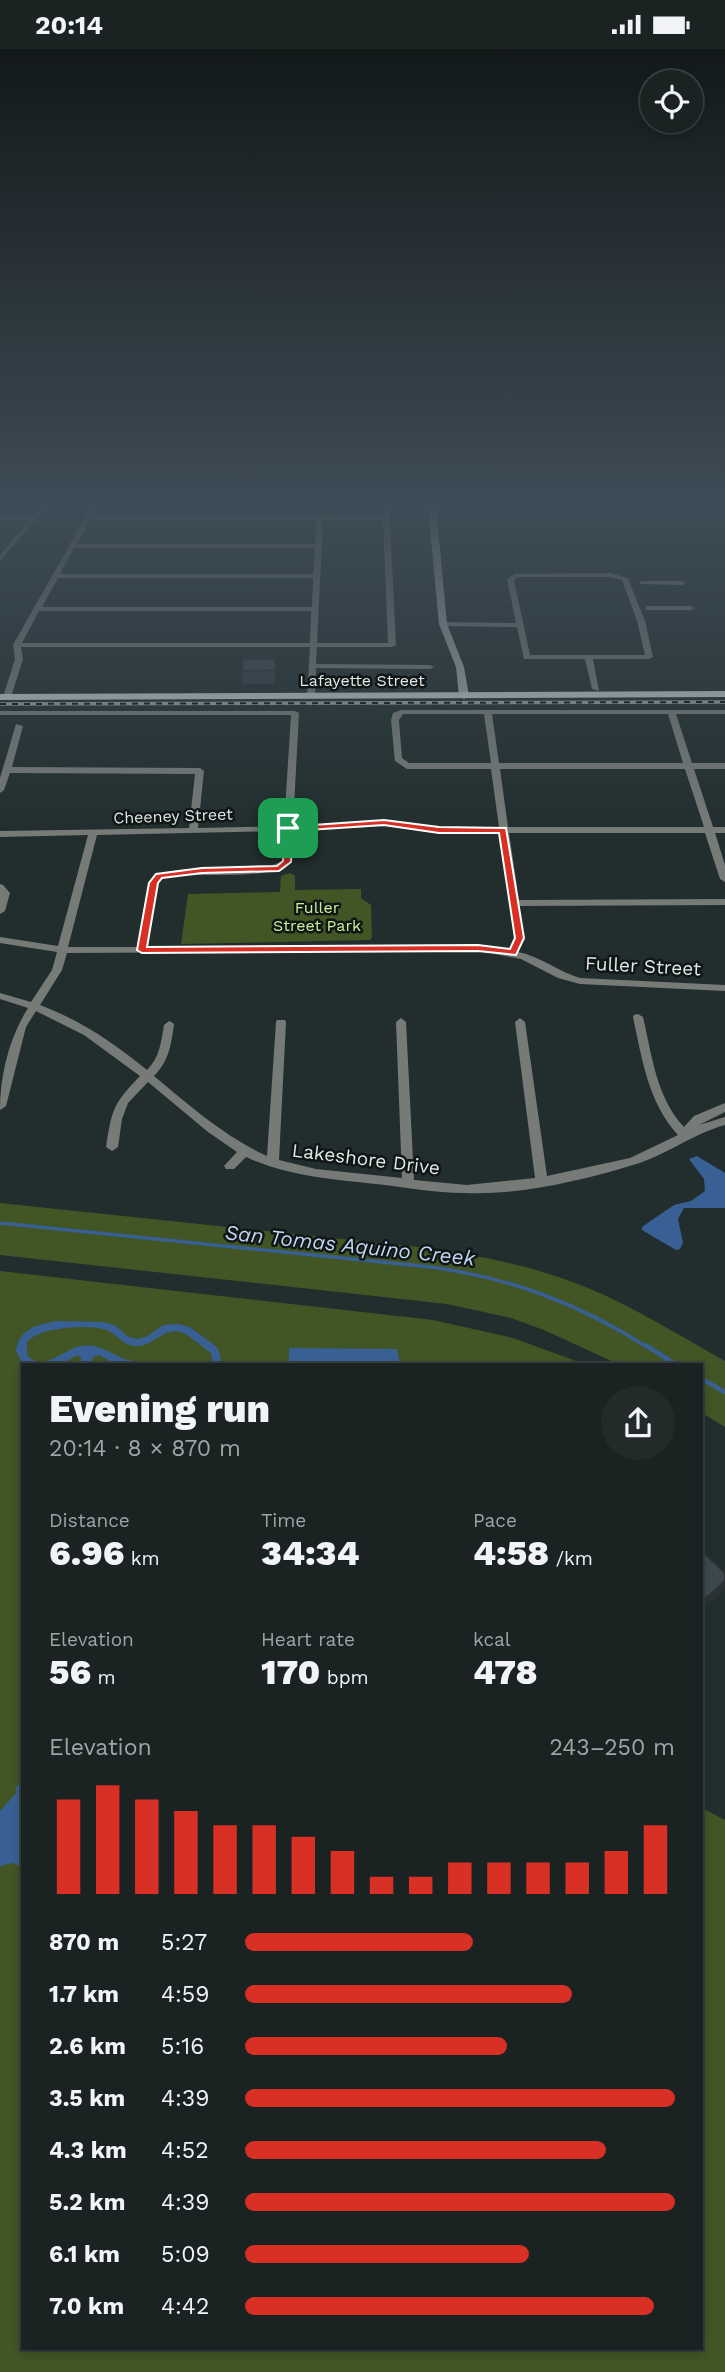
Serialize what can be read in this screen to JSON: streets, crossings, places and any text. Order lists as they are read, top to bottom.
{
  "streets": {
    "main road": ["Lafayette Street"],
    "street": ["Cheeney Street", "Fuller Street", "Lakeshore Drive"]
  },
  "water": ["San Tomas Aquino Creek"],
  "parks": ["Fuller Street Park"],
  "page": {
    "status": "20:14",
    "heading": ["Evening run", "20:14 · 8 × 870 m"],
    "stats": [
      ["Distance", "6.96 km"],
      ["Time", "34:34"],
      ["Pace", "4:58 /km"],
      ["Elevation", "56 m"],
      ["Heart rate", "170 bpm"],
      ["kcal", "478"]
    ],
    "chart": ["Elevation", "243–250 m"],
    "list": [
      {
        "name": "870 m",
        "note": "5:27"
      },
      {
        "name": "1.7 km",
        "note": "4:59"
      },
      {
        "name": "2.6 km",
        "note": "5:16"
      },
      {
        "name": "3.5 km",
        "note": "4:39"
      },
      {
        "name": "4.3 km",
        "note": "4:52"
      },
      {
        "name": "5.2 km",
        "note": "4:39"
      },
      {
        "name": "6.1 km",
        "note": "5:09"
      },
      {
        "name": "7.0 km",
        "note": "4:42"
      }
    ]
  }
}
